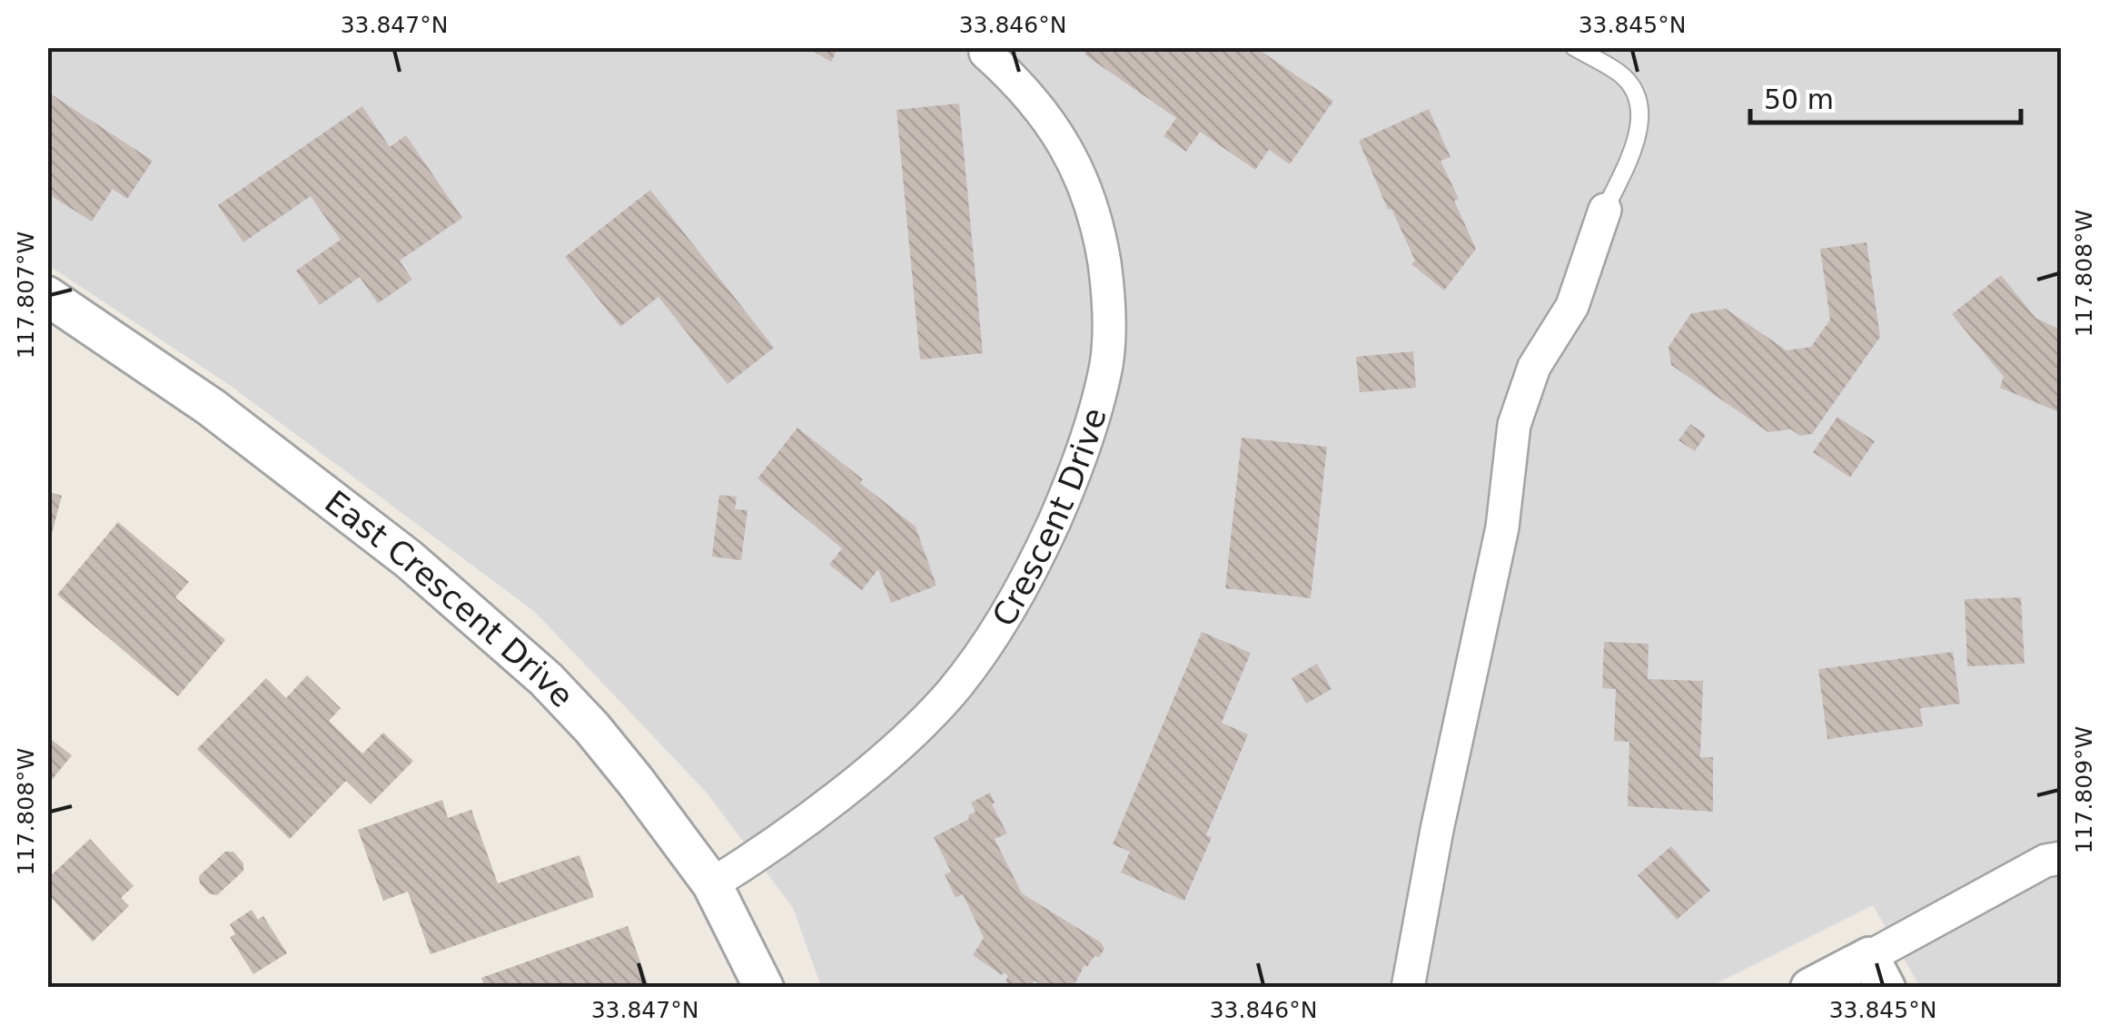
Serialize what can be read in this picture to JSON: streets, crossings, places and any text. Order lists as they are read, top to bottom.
{
  "streets": {
    "street": ["Crescent Drive", "East Crescent Drive"]
  },
  "crossings": [
    ["Crescent Drive", "East Crescent Drive"]
  ],
  "scale_bar": "50 m",
  "coordinates": [
    "33.847°N",
    "33.846°N",
    "33.845°N",
    "117.808°W",
    "117.807°W",
    "117.809°W"
  ]
}
